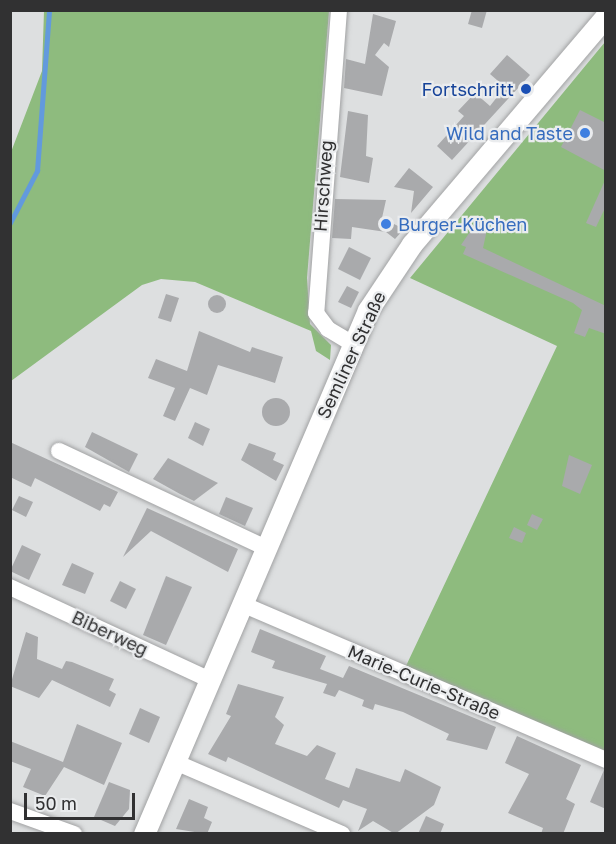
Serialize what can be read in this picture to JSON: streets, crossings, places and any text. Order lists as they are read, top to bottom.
{
  "streets": {
    "street": [
      "Hirschweg",
      "Semliner Straße",
      "Biberweg",
      "Marie-Curie-Straße"
    ]
  },
  "crossings": [
    ["Hirschweg", "Semliner Straße"],
    ["Semliner Straße", "Biberweg"],
    ["Semliner Straße", "Marie-Curie-Straße"]
  ],
  "places": ["Fortschritt", "Wild and Taste", "Burger-Küchen"],
  "scale_bar": "50 m"
}
